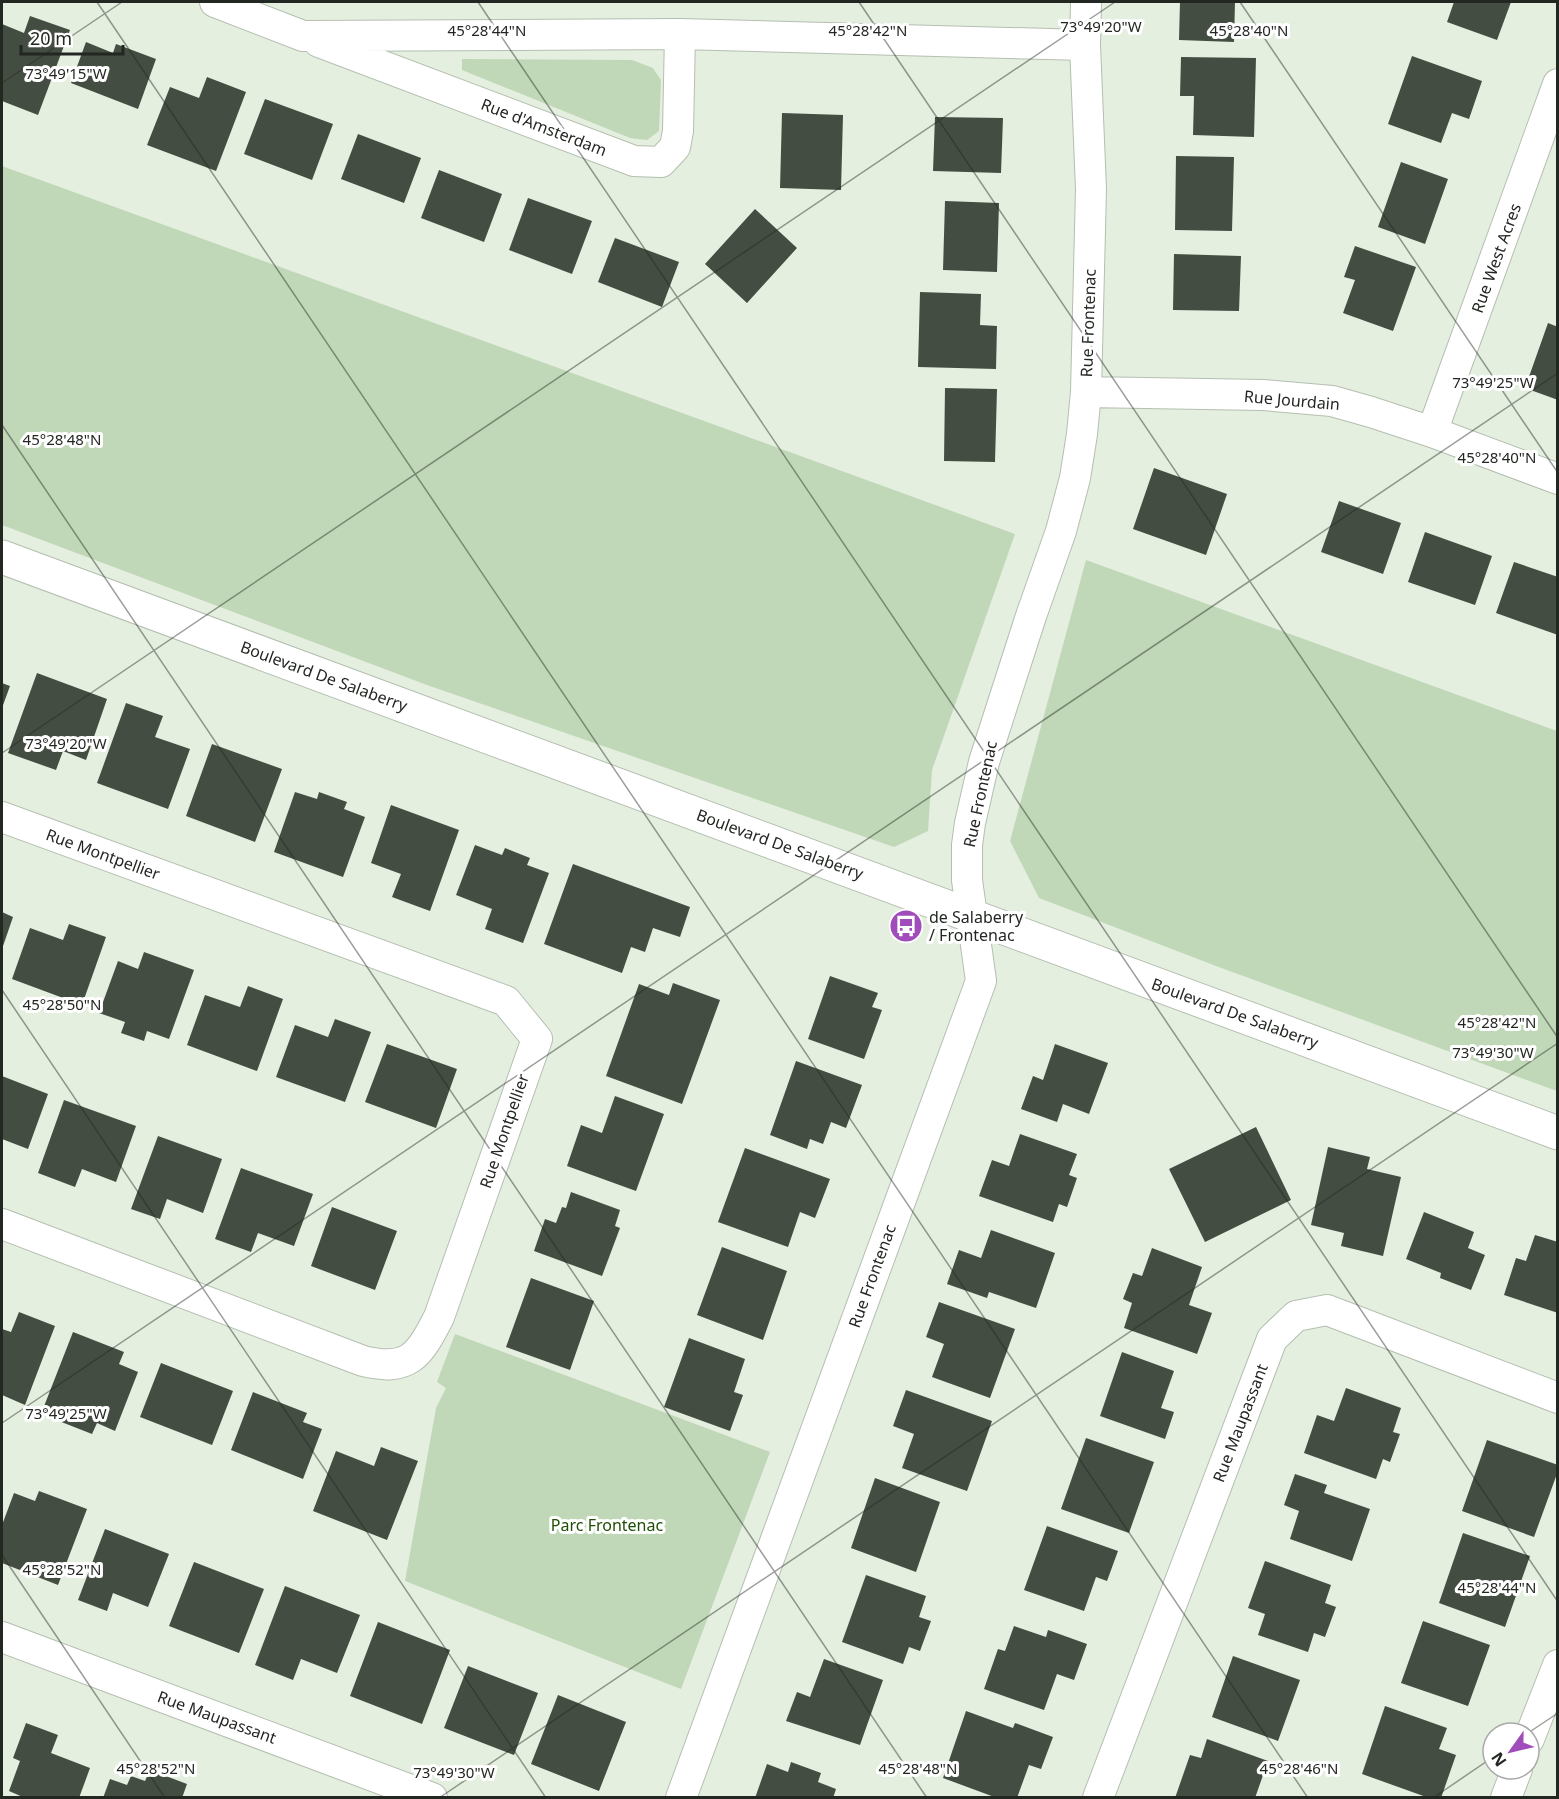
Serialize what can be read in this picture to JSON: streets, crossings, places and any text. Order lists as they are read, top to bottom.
{
  "streets": {
    "street": [
      "Rue d'Amsterdam",
      "Rue West Acres",
      "Rue Frontenac",
      "Rue Jourdain",
      "Boulevard De Salaberry",
      "Rue Montpellier",
      "Rue Maupassant"
    ]
  },
  "crossings": [
    ["Rue d'Amsterdam", "Rue Frontenac"],
    ["Rue West Acres", "Rue Jourdain"],
    ["Rue Frontenac", "Rue Jourdain"],
    ["Rue Frontenac", "Boulevard De Salaberry"]
  ],
  "parks": ["Parc Frontenac"],
  "places": {
    "bus stop": ["de Salaberry / Frontenac"]
  },
  "scale_bar": "20 m",
  "north": "bottom left",
  "coordinates": [
    "73°49'20\"W",
    "45°28'44\"N",
    "45°28'42\"N",
    "45°28'40\"N",
    "73°49'15\"W",
    "73°49'25\"W",
    "45°28'48\"N",
    "45°28'50\"N",
    "73°49'30\"W",
    "45°28'52\"N",
    "45°28'46\"N"
  ]
}
